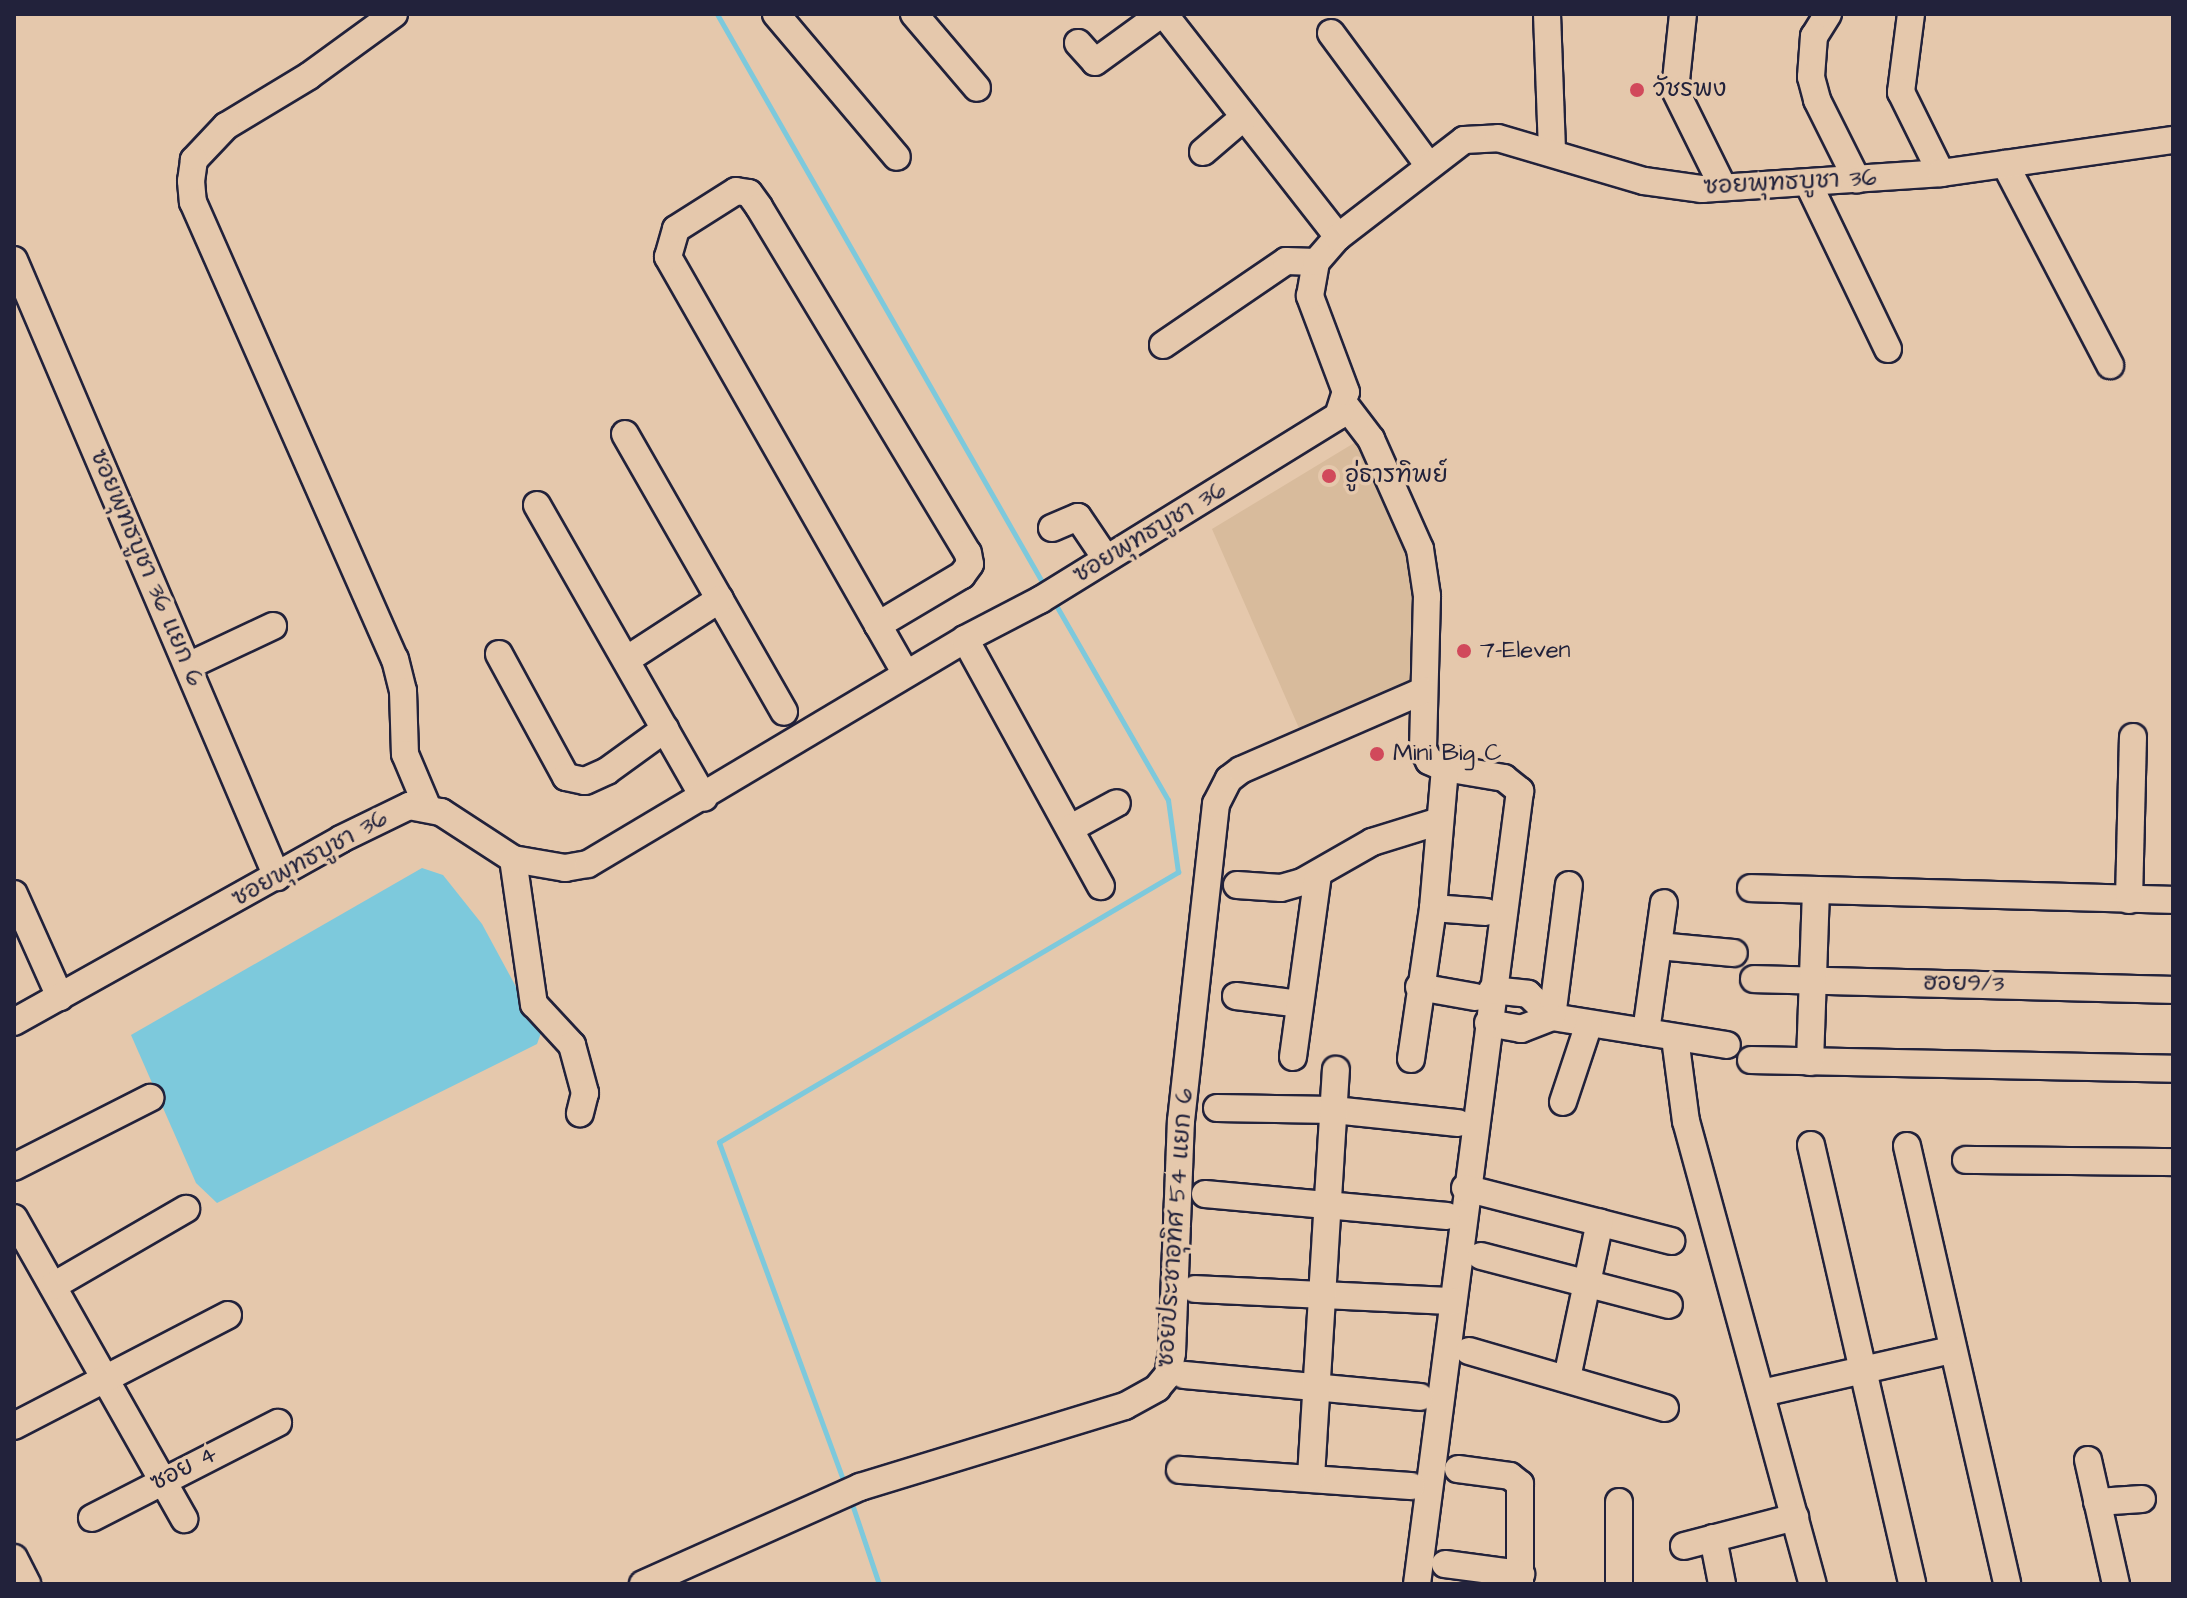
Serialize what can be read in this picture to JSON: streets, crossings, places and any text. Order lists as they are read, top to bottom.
{
  "streets": {
    "street": [
      "ซอยพุทธบูชา 36",
      "ซอยพุทธบูชา 36 แยก 6",
      "ฮอย9/3",
      "ซอยประชาอุทิศ 54 แยก 6",
      "ซอย 4"
    ]
  },
  "crossings": [
    ["ซอยพุทธบูชา 36", "ซอยพุทธบูชา 36 แยก 6"]
  ],
  "places": [
    "วัชรพง",
    "อู่ธารทิพย์",
    "7-Eleven",
    "Mini Big C"
  ]
}
